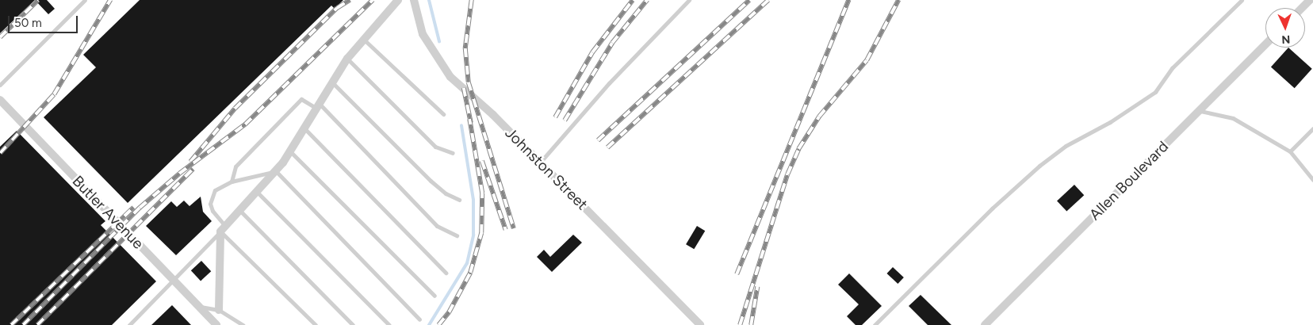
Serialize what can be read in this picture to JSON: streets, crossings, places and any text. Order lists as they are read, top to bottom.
{
  "streets": {
    "street": ["Johnston Street", "Allen Boulevard", "Butler Avenue"]
  },
  "scale_bar": "50 m",
  "north": "bottom"
}
